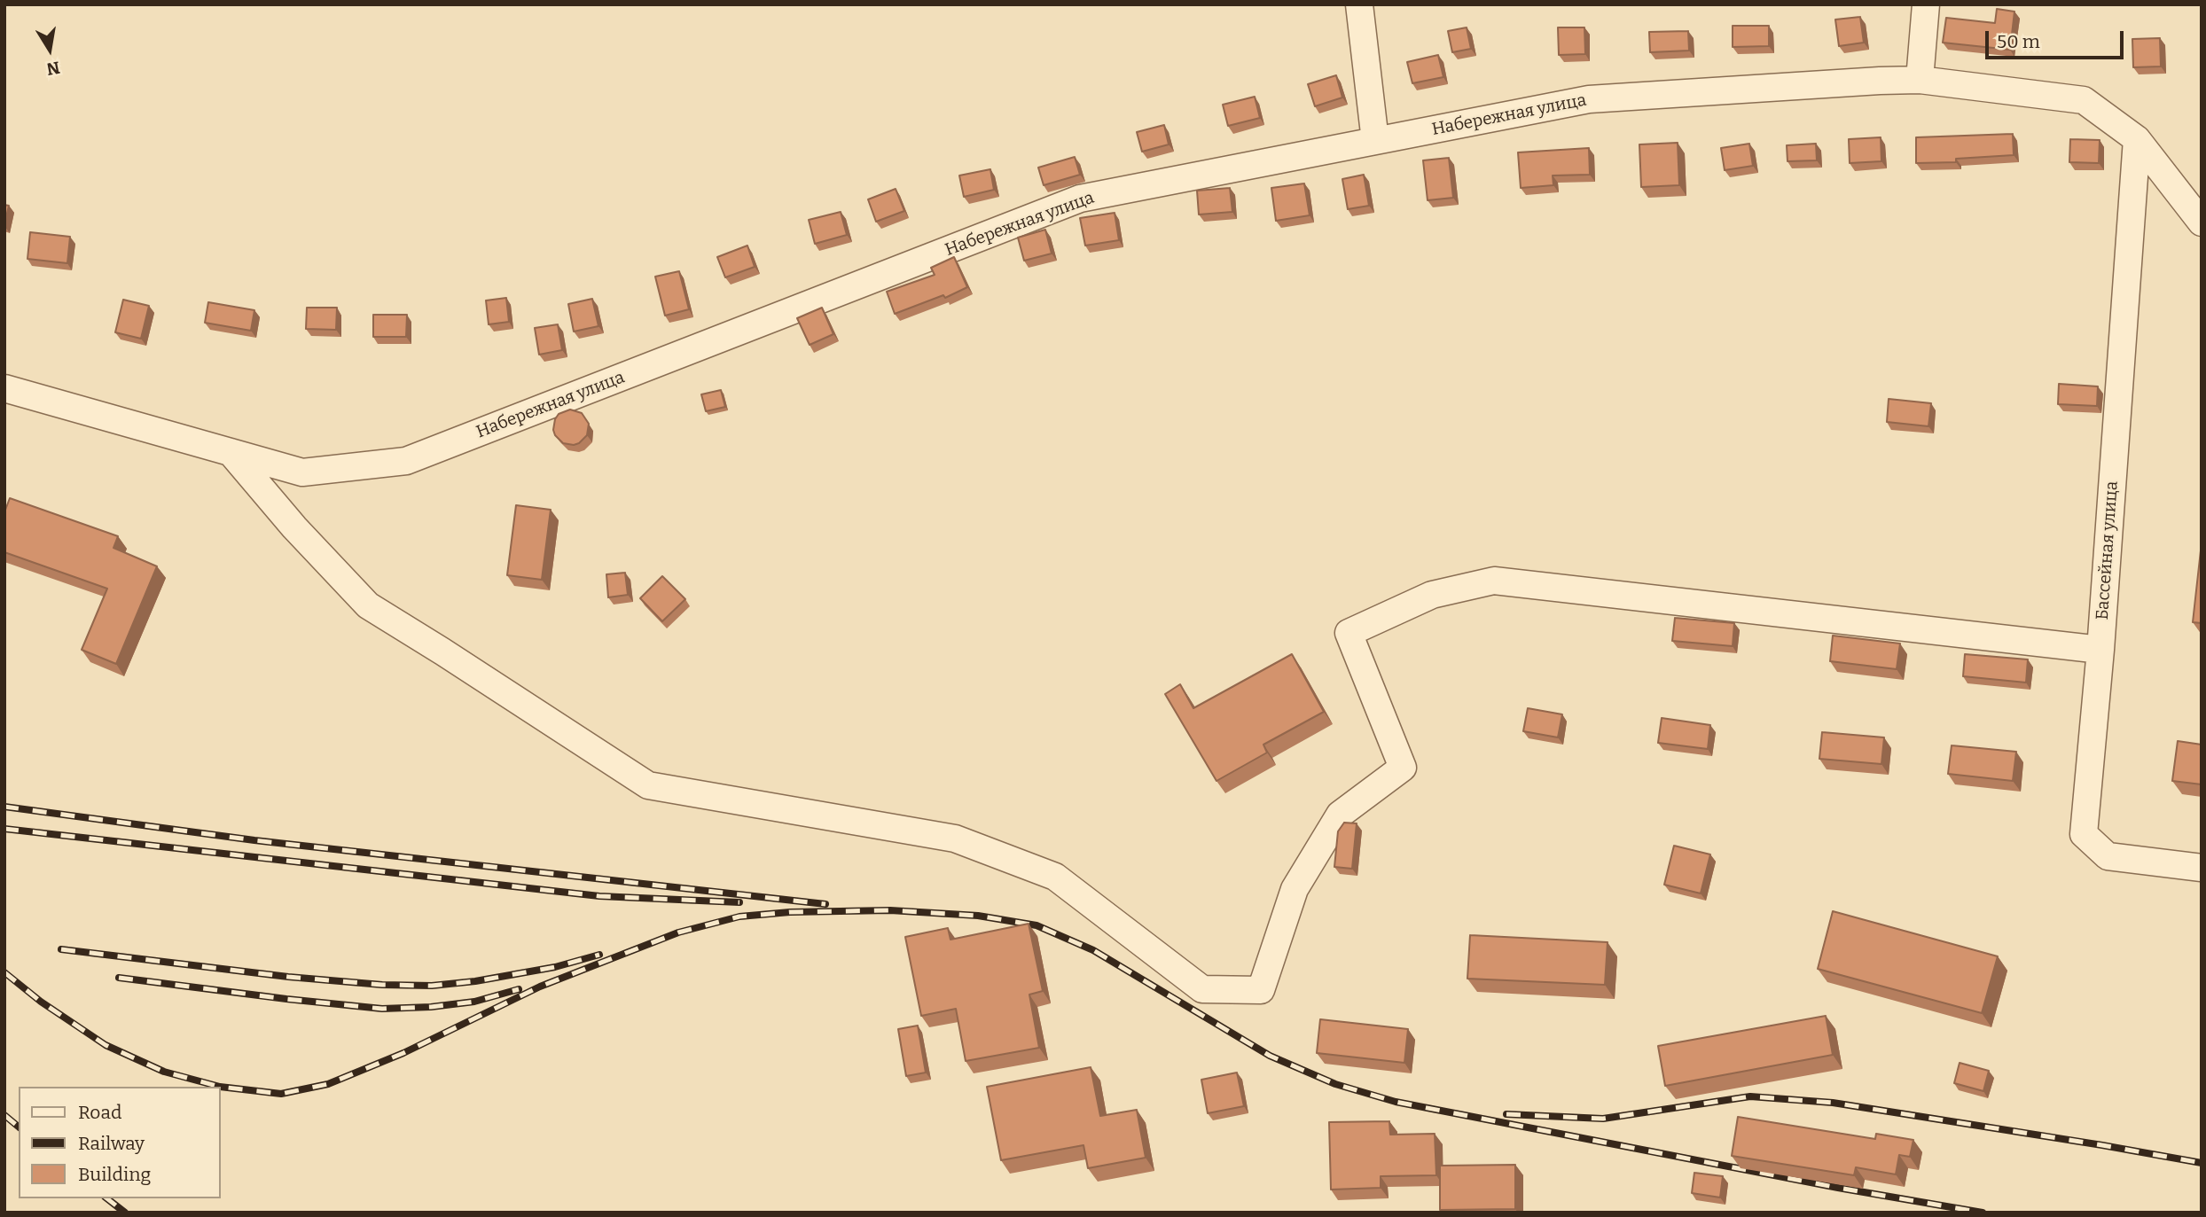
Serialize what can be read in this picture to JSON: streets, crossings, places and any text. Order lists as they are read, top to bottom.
{
  "streets": {
    "street": ["Набережная улица", "Бассейная улица"]
  },
  "crossings": [
    ["Набережная улица", "Бассейная улица"]
  ],
  "legend": ["Road", "Railway", "Building"],
  "scale_bar": "50 m",
  "north": "bottom"
}
